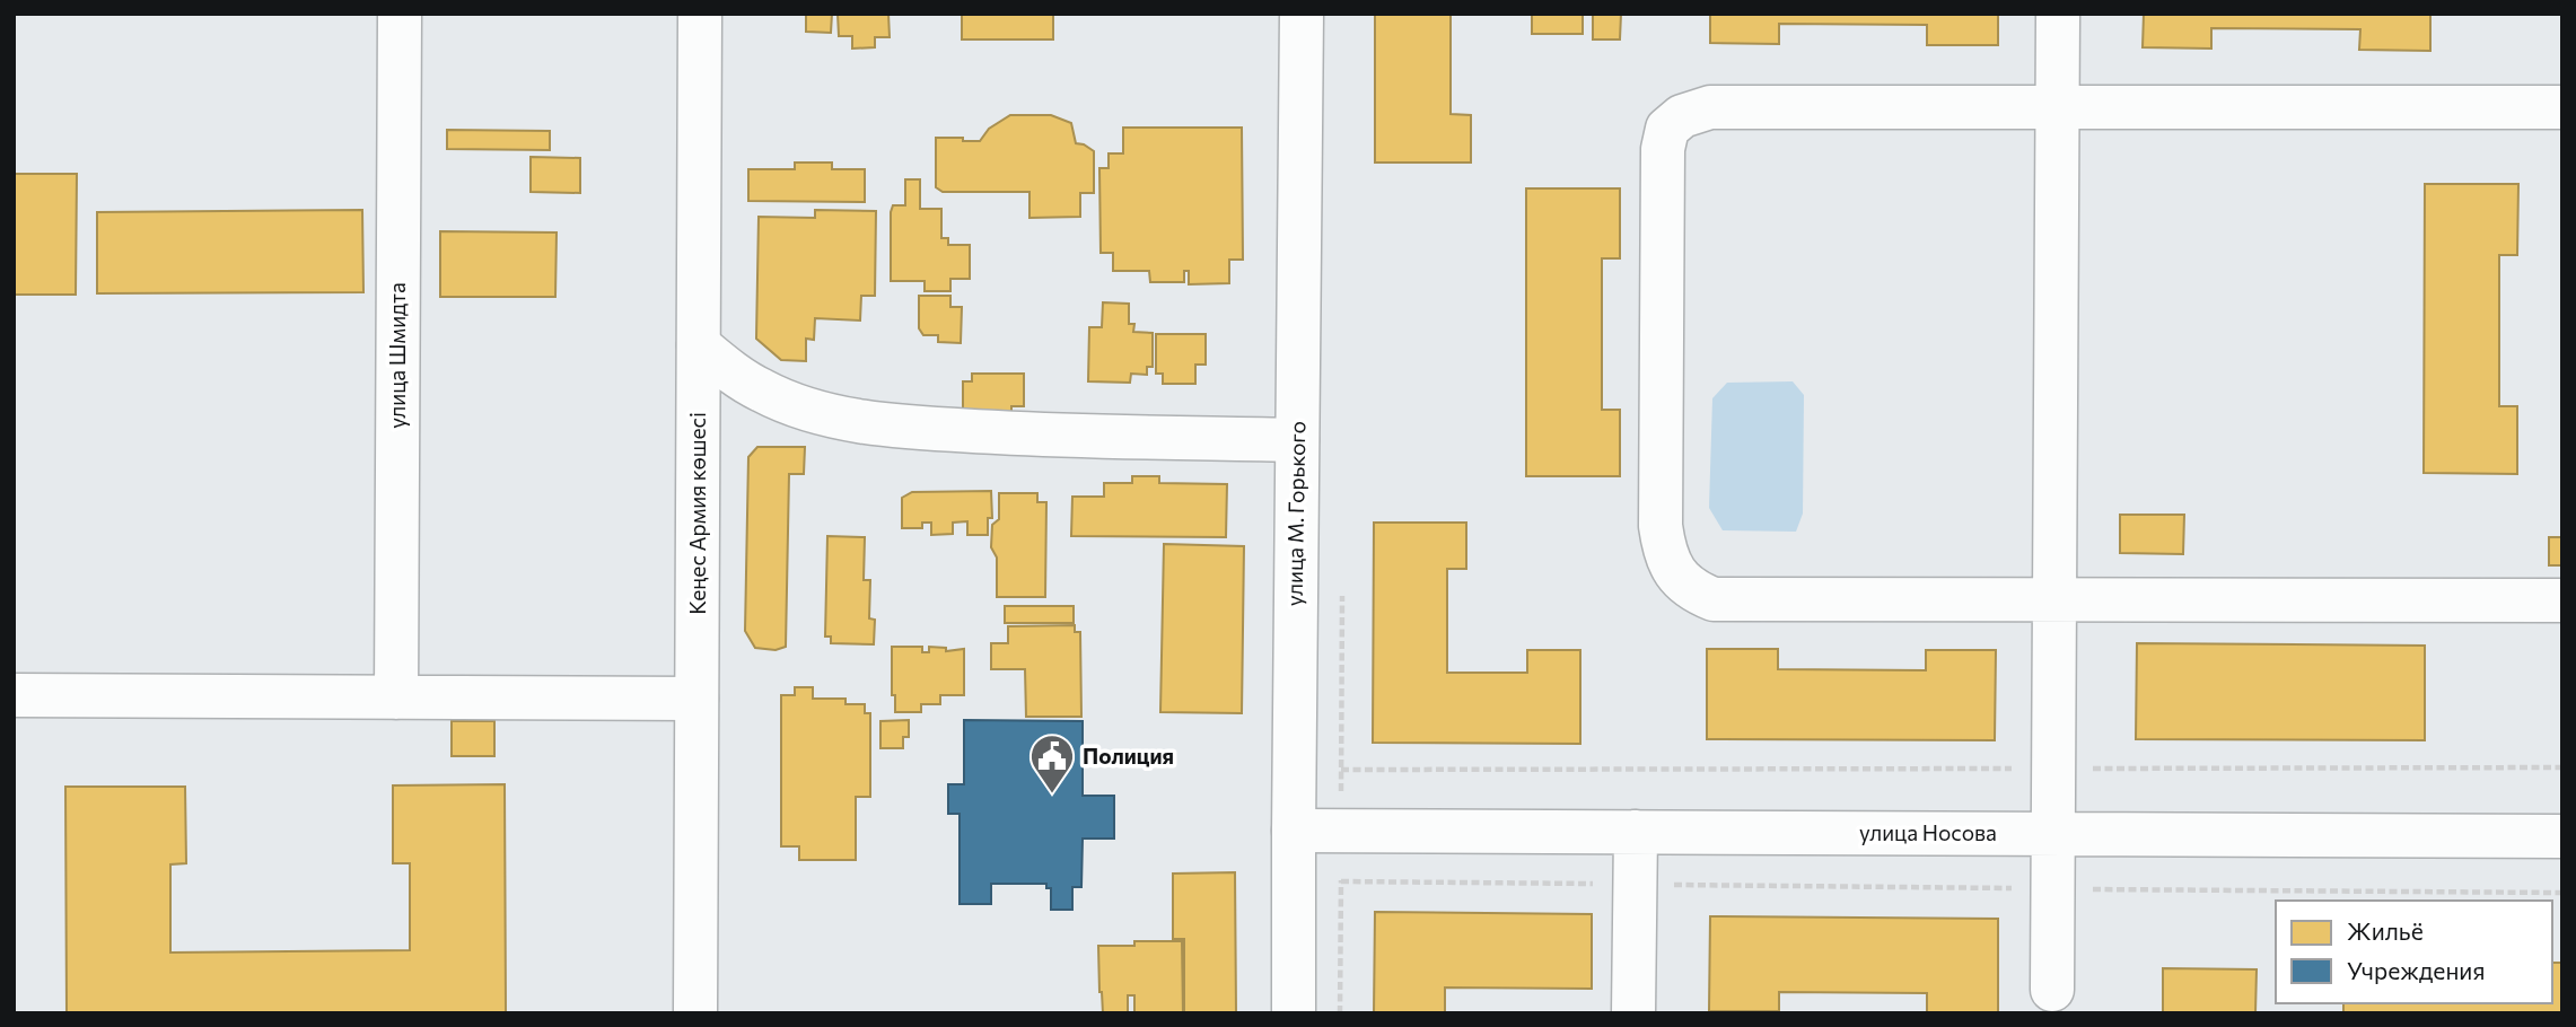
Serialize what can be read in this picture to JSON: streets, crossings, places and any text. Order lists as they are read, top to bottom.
{
  "streets": {
    "street": [
      "улица Шмидта",
      "Кеңес Армия көшесі",
      "улица М. Горького",
      "улица Носова"
    ]
  },
  "crossings": [
    ["улица М. Горького", "улица Носова"]
  ],
  "places": {
    "public building": ["Полиция"]
  },
  "legend": ["Жильё", "Учреждения"]
}
